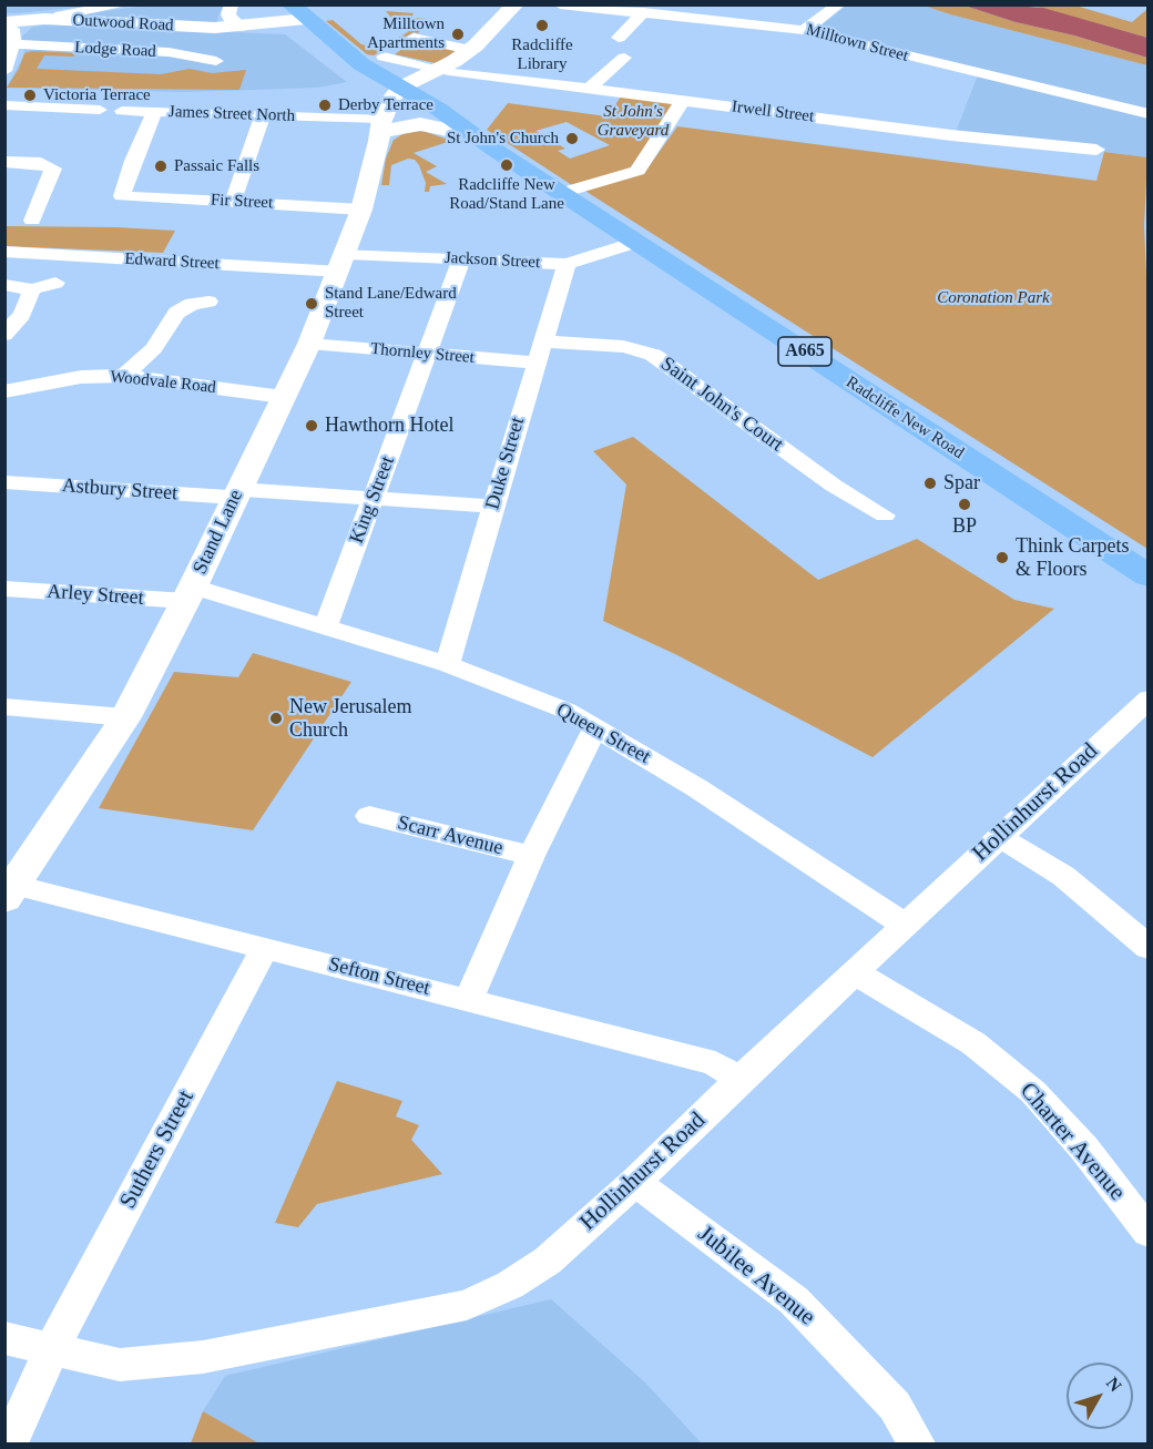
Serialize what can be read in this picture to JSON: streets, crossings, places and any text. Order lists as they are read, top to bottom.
{
  "streets": {
    "main road": ["A665", "Radcliffe New Road"],
    "street": [
      "Outwood Road",
      "Milltown Street",
      "Lodge Road",
      "Irwell Street",
      "James Street North",
      "Fir Street",
      "Jackson Street",
      "Edward Street",
      "Thornley Street",
      "Woodvale Road",
      "Saint John's Court",
      "Duke Street",
      "Astbury Street",
      "King Street",
      "Stand Lane",
      "Arley Street",
      "Queen Street",
      "Hollinhurst Road",
      "Scarr Avenue",
      "Sefton Street",
      "Charter Avenue",
      "Suthers Street",
      "Jubilee Avenue"
    ]
  },
  "crossings": [
    ["Outwood Road", "A665"],
    ["James Street North", "Fir Street"],
    ["James Street North", "A665"],
    ["James Street North", "Radcliffe New Road"],
    ["James Street North", "Stand Lane"],
    ["Fir Street", "Stand Lane"],
    ["Jackson Street", "Edward Street"],
    ["Jackson Street", "Radcliffe New Road"],
    ["Jackson Street", "Duke Street"],
    ["Jackson Street", "King Street"],
    ["Jackson Street", "Stand Lane"],
    ["Edward Street", "Stand Lane"],
    ["A665", "Radcliffe New Road"],
    ["A665", "Stand Lane"],
    ["Thornley Street", "Saint John's Court"],
    ["Thornley Street", "Duke Street"],
    ["Thornley Street", "King Street"],
    ["Thornley Street", "Stand Lane"],
    ["Woodvale Road", "Stand Lane"],
    ["Saint John's Court", "Duke Street"],
    ["Radcliffe New Road", "Stand Lane"],
    ["Duke Street", "Astbury Street"],
    ["Duke Street", "Queen Street"],
    ["Astbury Street", "King Street"],
    ["Astbury Street", "Stand Lane"],
    ["King Street", "Queen Street"],
    ["Stand Lane", "Arley Street"],
    ["Stand Lane", "Queen Street"],
    ["Stand Lane", "Sefton Street"],
    ["Arley Street", "Queen Street"],
    ["Queen Street", "Hollinhurst Road"],
    ["Queen Street", "Scarr Avenue"],
    ["Hollinhurst Road", "Sefton Street"],
    ["Hollinhurst Road", "Charter Avenue"],
    ["Hollinhurst Road", "Suthers Street"],
    ["Hollinhurst Road", "Jubilee Avenue"],
    ["Scarr Avenue", "Sefton Street"],
    ["Sefton Street", "Suthers Street"]
  ],
  "parks": ["St John's Graveyard", "Coronation Park"],
  "places": [
    "Radcliffe Library",
    "Milltown Apartments",
    "Victoria Terrace",
    "Derby Terrace",
    "St John's Church",
    "Radcliffe New Road/Stand Lane",
    "Passaic Falls",
    "Stand Lane/Edward Street",
    "Hawthorn Hotel",
    "Spar",
    "BP",
    "Think Carpets & Floors",
    "New Jerusalem Church"
  ],
  "north": "top right"
}
